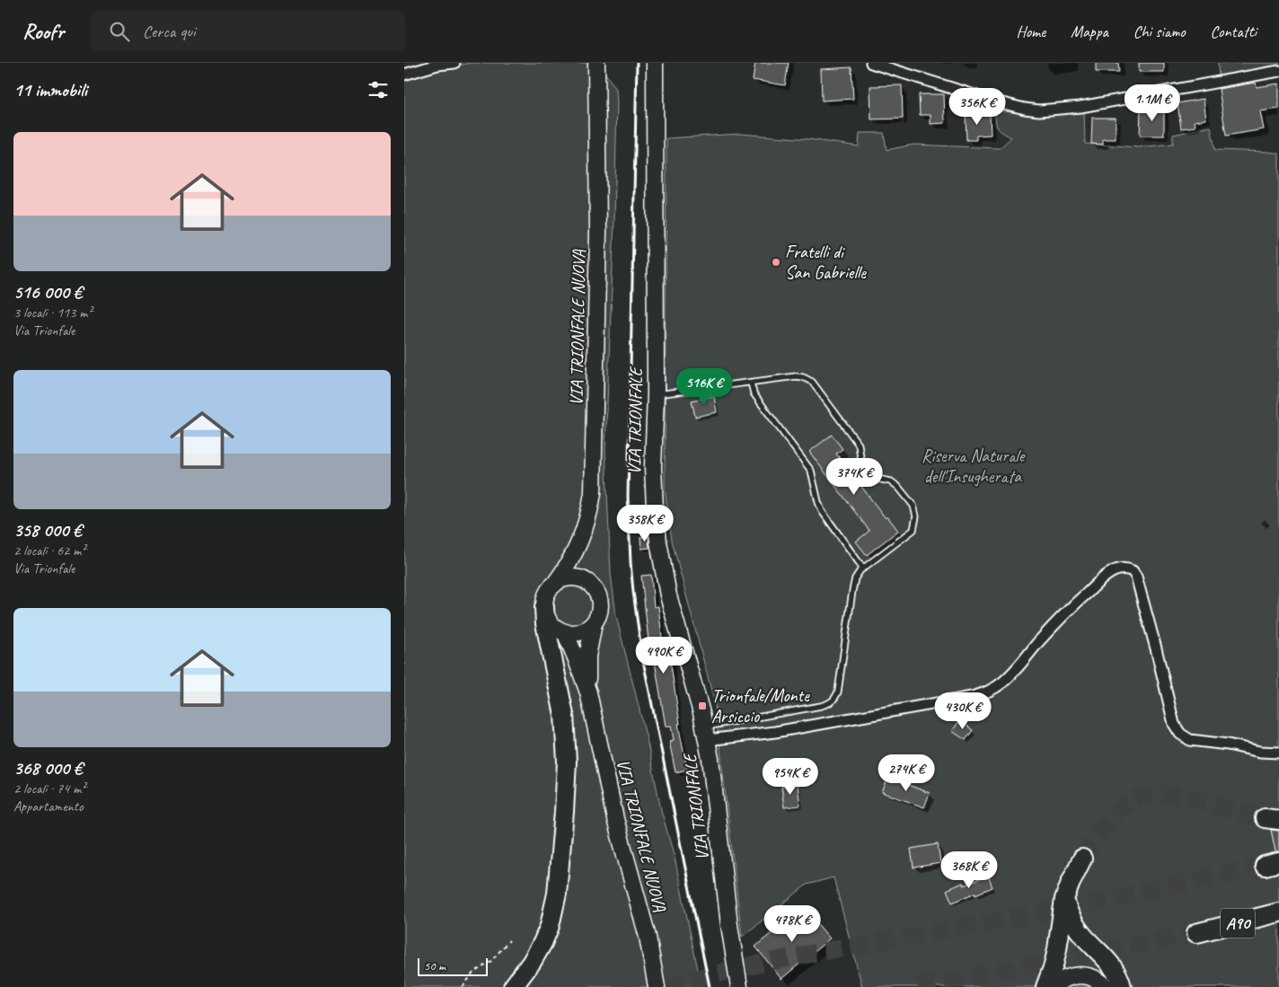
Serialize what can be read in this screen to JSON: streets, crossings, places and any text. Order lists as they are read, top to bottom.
{
  "streets": {
    "highway": ["A90"],
    "main road": ["VIA TRIONFALE NUOVA", "VIA TRIONFALE"]
  },
  "parks": ["Riserva Naturale dell'Insugherata"],
  "places": {
    "other": ["Fratelli di San Gabrielle"],
    "transit": ["Trionfale/Monte Arsiccio"]
  },
  "scale_bar": "50 m",
  "page": {
    "header": "Roofr",
    "search": "Cerca qui",
    "nav": [
      "Home",
      "Mappa",
      "Chi siamo",
      "Contatti"
    ],
    "heading": "11 immobili",
    "price": [
      "1.1M €",
      "356K €",
      "516K €",
      "374K €",
      "358K €",
      "490K €",
      "430K €",
      "274K €",
      "954K €",
      "368K €",
      "478K €"
    ],
    "list": [
      {
        "name": "516 000 €",
        "note": "3 locali · 113 m² · Via Trionfale"
      },
      {
        "name": "358 000 €",
        "note": "2 locali · 62 m² · Via Trionfale"
      },
      {
        "name": "368 000 €",
        "note": "2 locali · 74 m² · Appartamento"
      }
    ],
    "scale": "50 m"
  }
}
